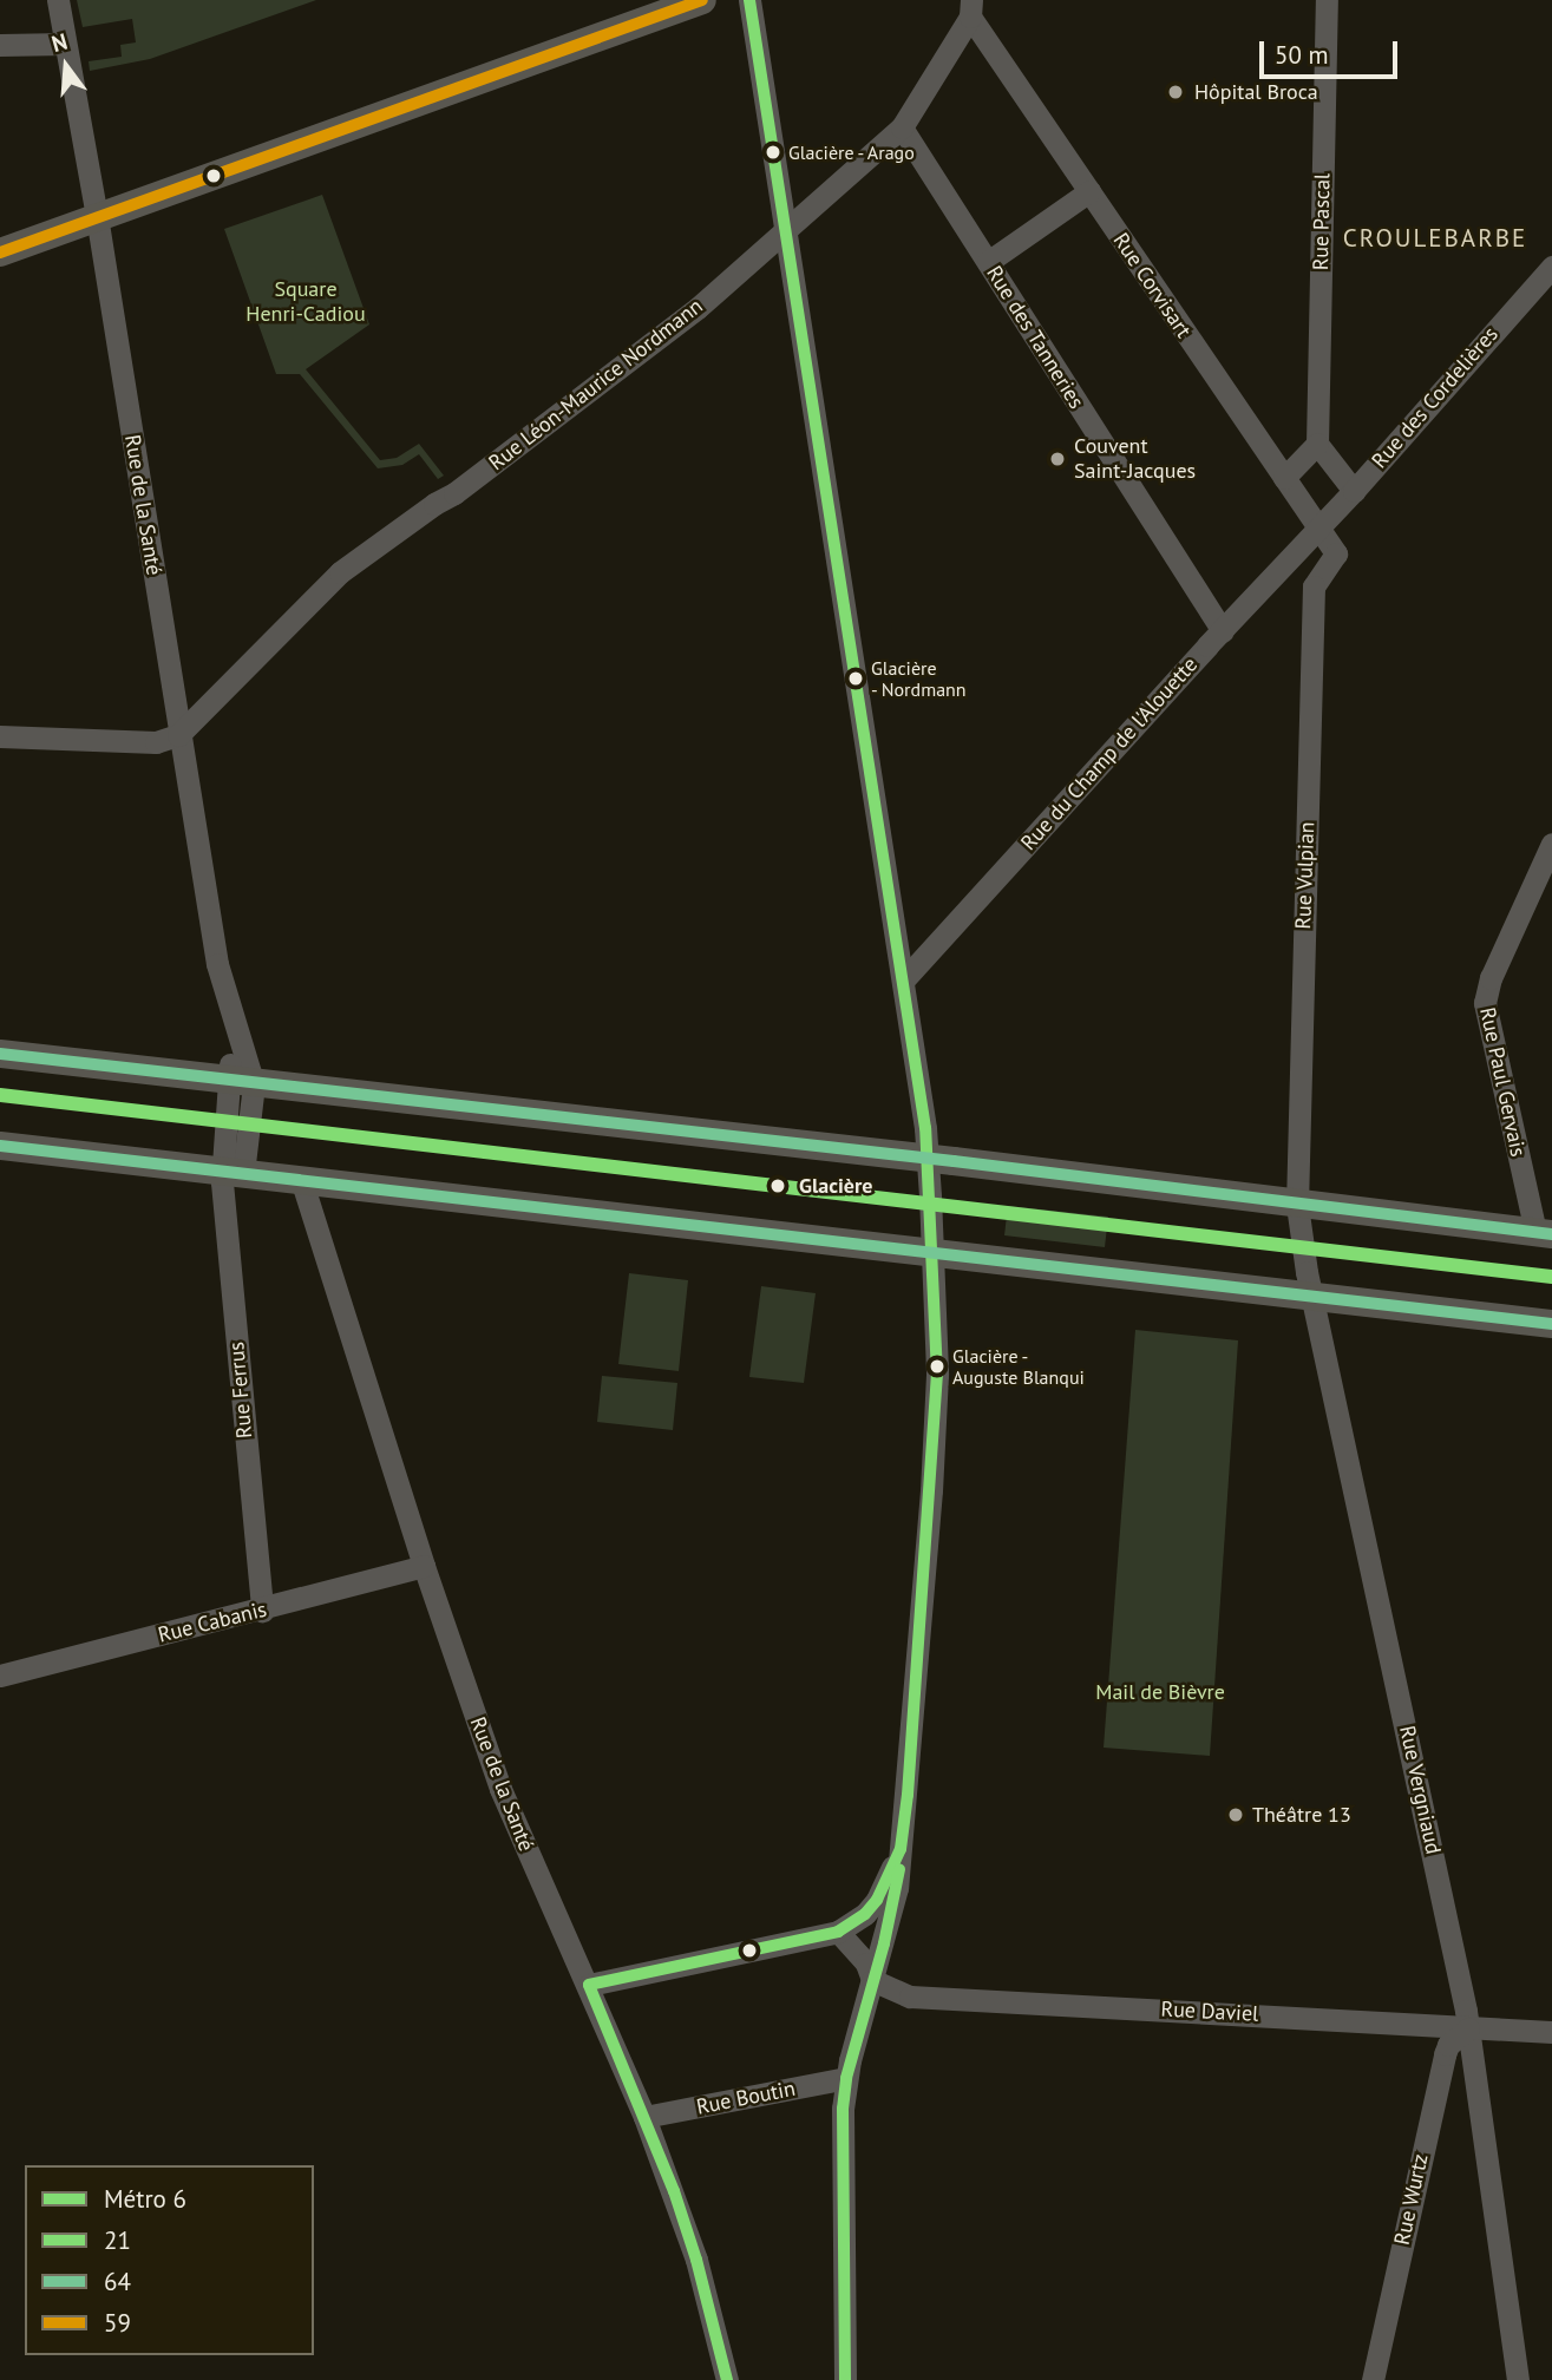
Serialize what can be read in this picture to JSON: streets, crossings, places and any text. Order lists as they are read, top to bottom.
{
  "streets": {
    "street": [
      "Rue Pascal",
      "Rue Corvisart",
      "Rue des Tanneries",
      "Rue Léon-Maurice Nordmann",
      "Rue des Cordelières",
      "Rue de la Santé",
      "Rue du Champ de l'Alouette",
      "Rue Vulpian",
      "Rue Paul Gervais",
      "Rue Ferrus",
      "Rue Cabanis",
      "Rue Vergniaud",
      "Rue Daviel",
      "Rue Boutin",
      "Rue Wurtz"
    ]
  },
  "crossings": [
    ["Rue Corvisart", "Rue Léon-Maurice Nordmann"],
    ["Rue Corvisart", "Rue des Cordelières"],
    ["Rue Corvisart", "Rue du Champ de l'Alouette"],
    ["Rue Corvisart", "Rue Vulpian"],
    ["Rue des Tanneries", "Rue Léon-Maurice Nordmann"],
    ["Rue des Tanneries", "Rue du Champ de l'Alouette"],
    ["Rue Léon-Maurice Nordmann", "Rue de la Santé"],
    ["Rue des Cordelières", "Rue du Champ de l'Alouette"],
    ["Rue de la Santé", "Rue Ferrus"],
    ["Rue de la Santé", "Rue Cabanis"],
    ["Rue de la Santé", "Rue Boutin"],
    ["Rue Vulpian", "Rue Vergniaud"],
    ["Rue Ferrus", "Rue Cabanis"],
    ["Rue Vergniaud", "Rue Daviel"],
    ["Rue Vergniaud", "Rue Wurtz"],
    ["Rue Daviel", "Rue Wurtz"]
  ],
  "districts": ["CROULEBARBE"],
  "parks": ["Square Henri-Cadiou", "Mail de Bièvre"],
  "places": [
    "Hôpital Broca",
    "Glacière - Arago",
    "Couvent Saint-Jacques",
    "Glacière - Nordmann",
    "Glacière",
    "Glacière - Auguste Blanqui",
    "Théâtre 13"
  ],
  "lines": [
    "transit line 21",
    "transit line 59",
    "transit line 64",
    "metro line 6"
  ],
  "legend": [
    "Métro 6",
    "21",
    "64",
    "59"
  ],
  "scale_bar": "50 m",
  "north": "top"
}
